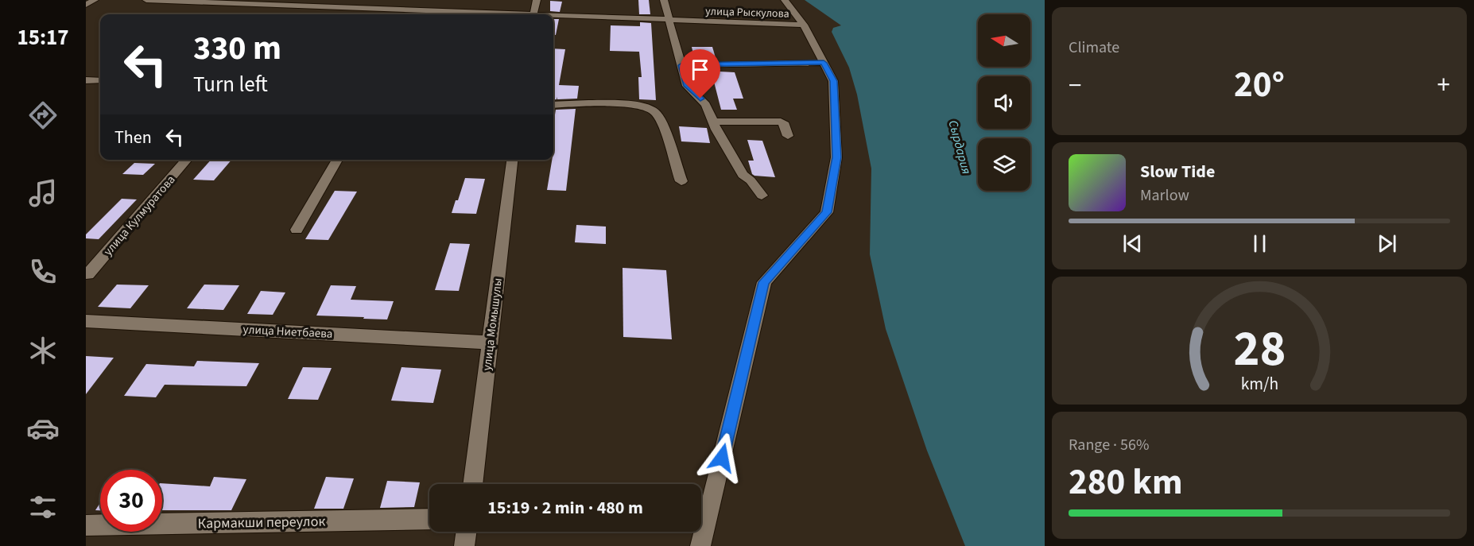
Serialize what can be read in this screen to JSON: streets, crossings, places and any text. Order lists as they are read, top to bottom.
{
  "streets": {
    "street": [
      "улица Рыскулова",
      "улица Кулмуратова",
      "улица Момышулы",
      "улица Ниетбаева",
      "Кармакши переулок"
    ]
  },
  "crossings": [
    ["улица Момышулы", "улица Ниетбаева"]
  ],
  "water": ["Сырдария"],
  "north": "left",
  "page": {
    "tabs": "15:17",
    "tile": [
      "Climate",
      ["Range · 56%", "280 km"]
    ],
    "turn": ["330 m", "Turn left"],
    "heat": ["−", "20°", "+"],
    "then": "Then",
    "song": ["Slow Tide", "Marlow"],
    "limit": "30",
    "trip": "15:19 · 2 min · 480 m",
    "gauge": ["28", "km/h"]
  }
}
